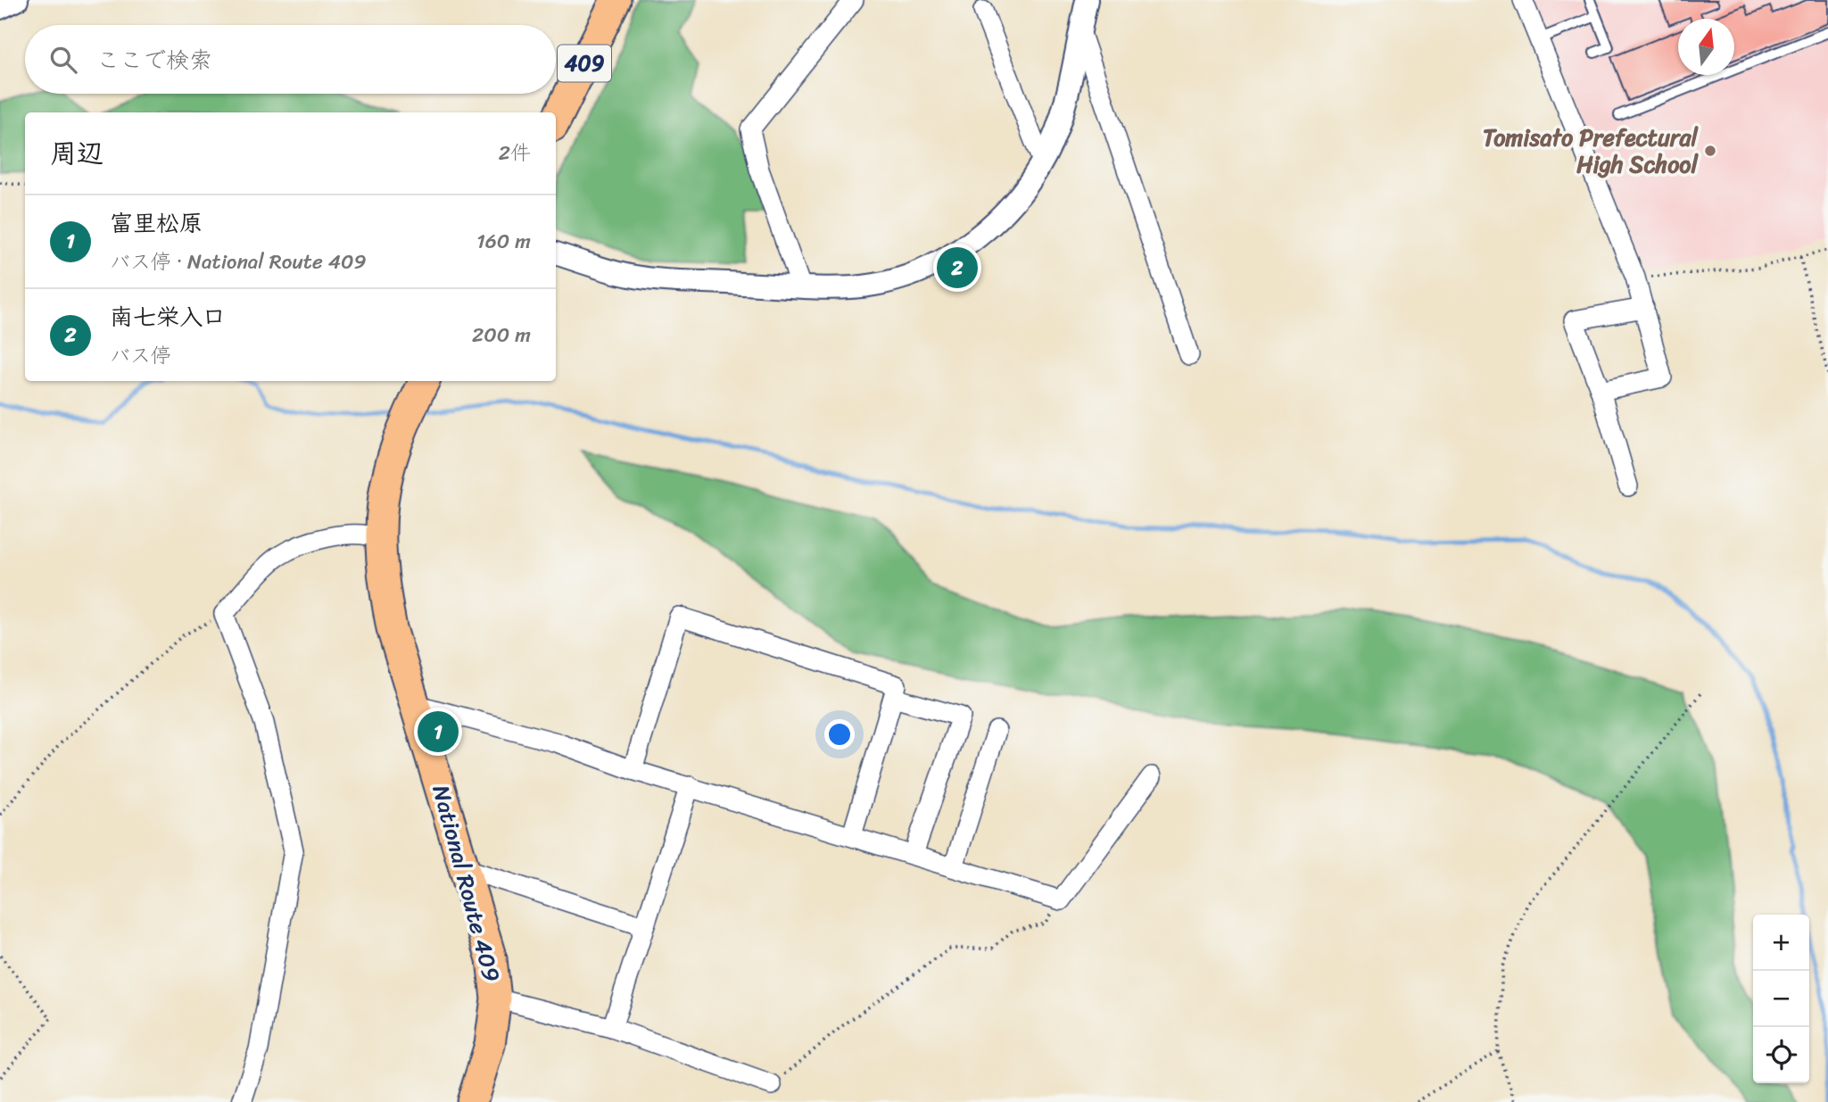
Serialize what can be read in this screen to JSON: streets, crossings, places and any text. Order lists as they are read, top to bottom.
{
  "streets": {
    "highway": ["409", "National Route 409"]
  },
  "places": ["Tomisato Prefectural High School"],
  "north": "top",
  "page": {
    "search": "ここで検索",
    "heading": ["周辺", "2件"],
    "list": [
      {
        "mark": "1",
        "name": "富里松原",
        "note": "バス停 · National Route 409",
        "value": "160 m"
      },
      {
        "mark": "2",
        "name": "南七栄入口",
        "note": "バス停",
        "value": "200 m"
      }
    ],
    "pins": ["2", "1"],
    "map_buttons": ["+", "−"]
  }
}
